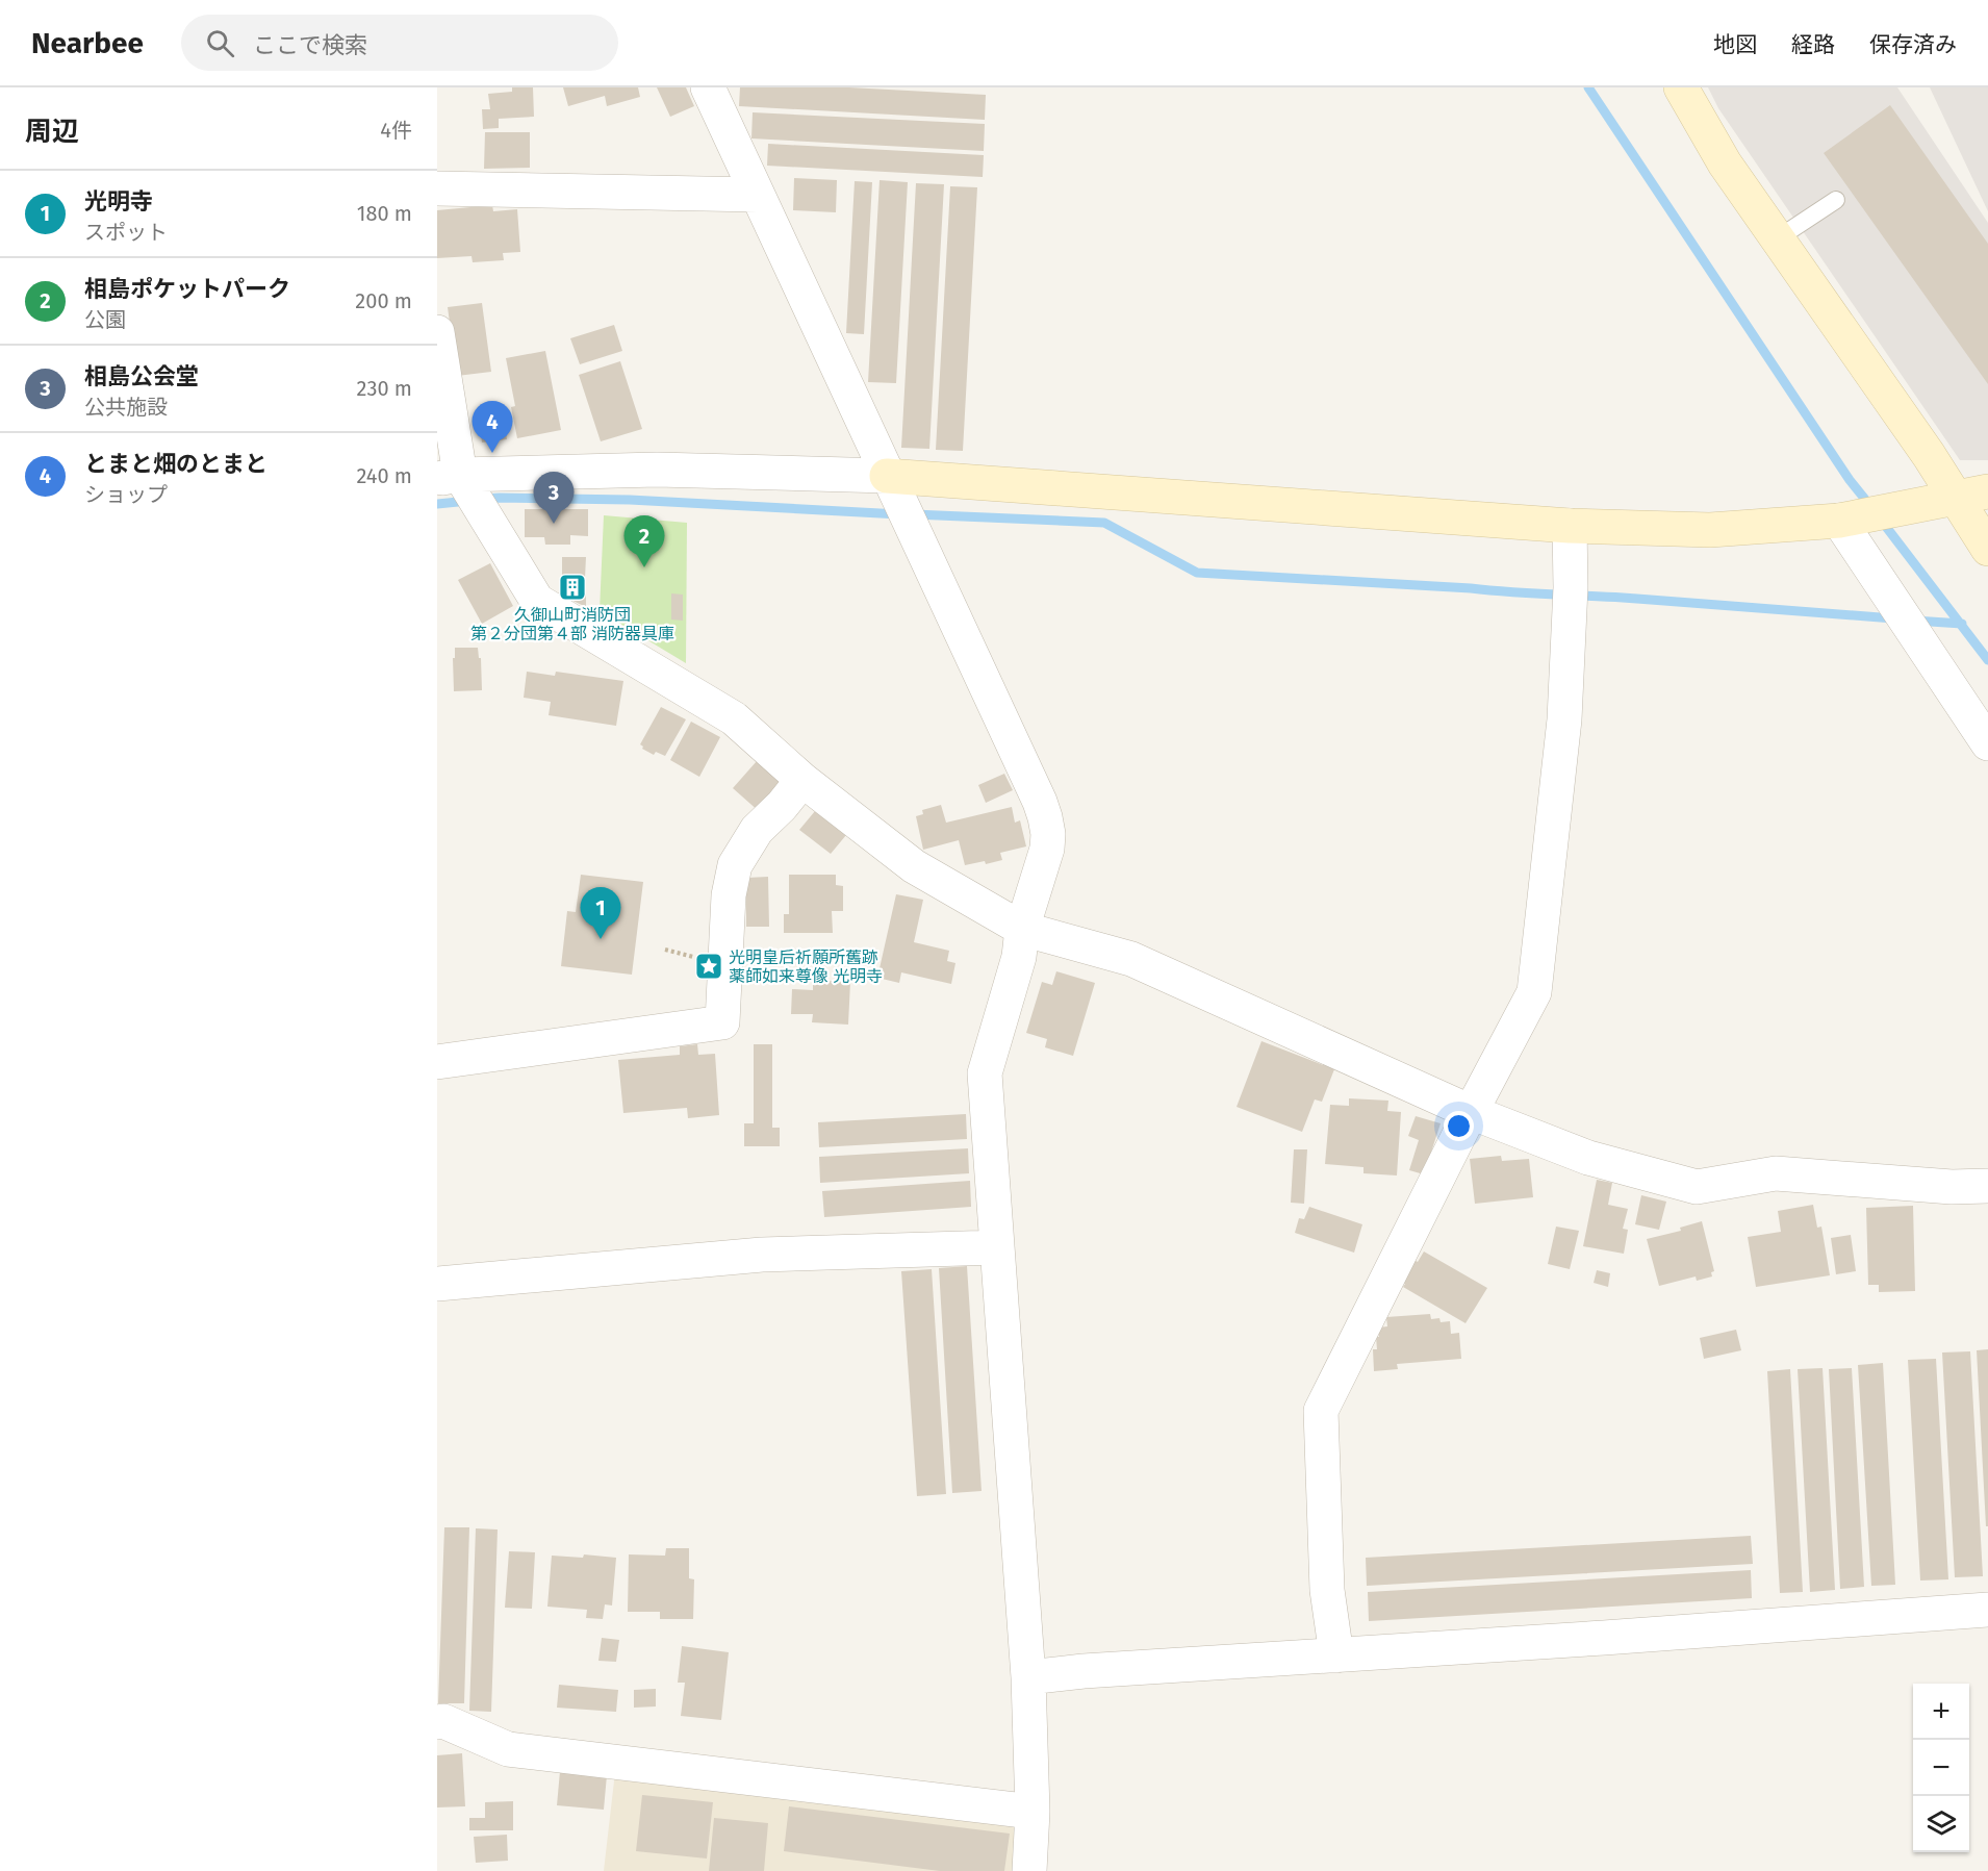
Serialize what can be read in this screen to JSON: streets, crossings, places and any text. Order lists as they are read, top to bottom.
{
  "places": {
    "building": ["久御山町消防団 第２分団第４部 消防器具庫"],
    "place": ["光明皇后祈願所舊跡 薬師如来尊像 光明寺"]
  },
  "page": {
    "header": "Nearbee",
    "search": "ここで検索",
    "nav": ["地図", "経路", "保存済み"],
    "heading": ["周辺", "4件"],
    "list": [
      {
        "mark": "1",
        "name": "光明寺",
        "note": "スポット",
        "value": "180 m"
      },
      {
        "mark": "2",
        "name": "相島ポケットパーク",
        "note": "公園",
        "value": "200 m"
      },
      {
        "mark": "3",
        "name": "相島公会堂",
        "note": "公共施設",
        "value": "230 m"
      },
      {
        "mark": "4",
        "name": "とまと畑のとまと",
        "note": "ショップ",
        "value": "240 m"
      }
    ],
    "pins": [
      "4",
      "3",
      "2",
      "1"
    ],
    "map_buttons": ["+", "−"]
  }
}
